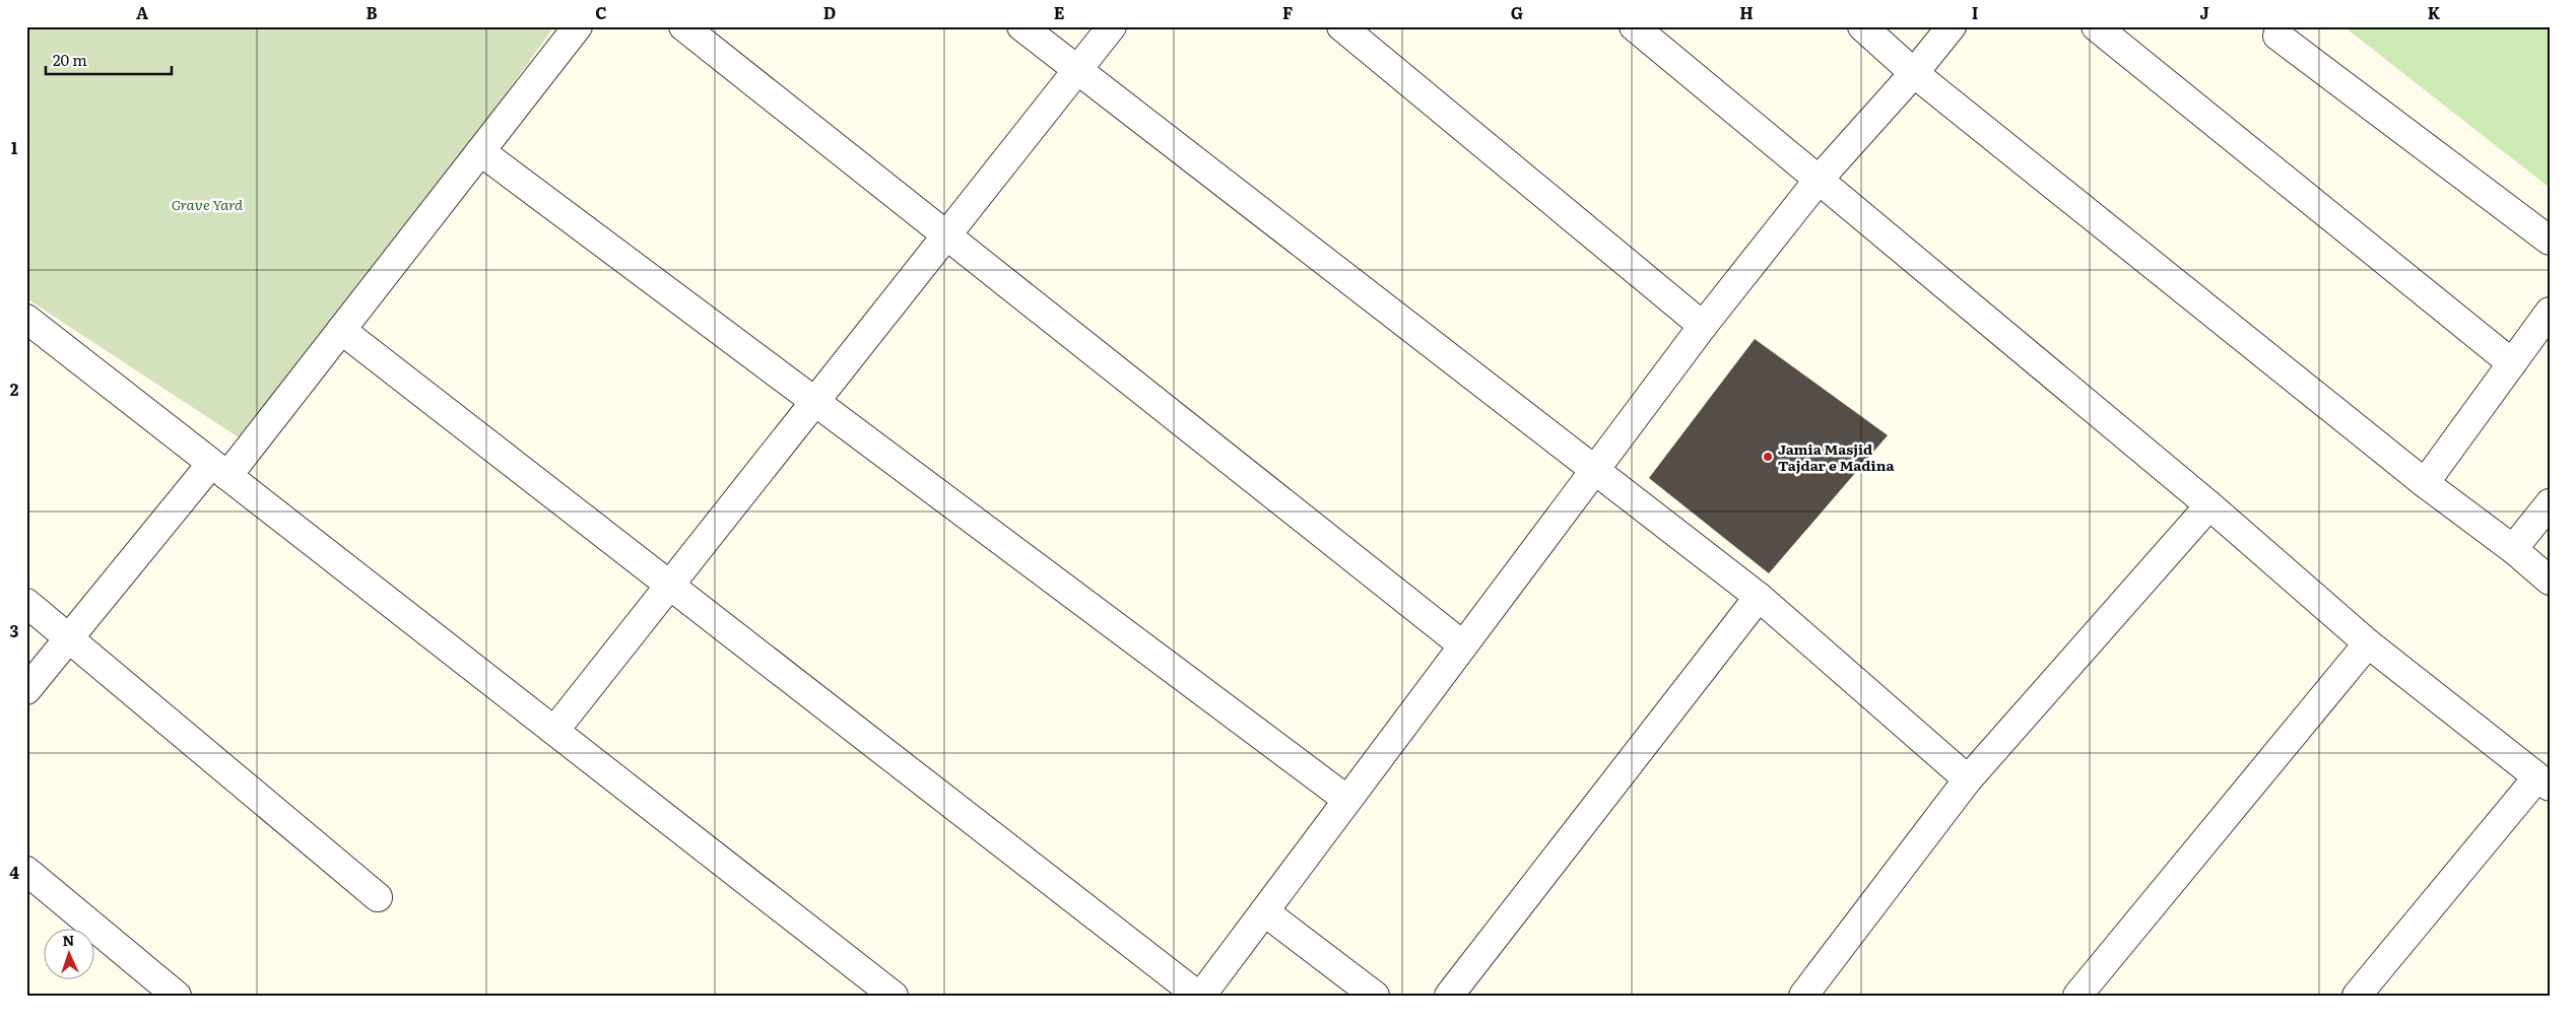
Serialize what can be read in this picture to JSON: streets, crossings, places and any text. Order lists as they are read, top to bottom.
{
  "parks": ["Grave Yard"],
  "places": ["Jamia Masjid Tajdar e Madina"],
  "scale_bar": "20 m",
  "north": "top",
  "grid": {
    "columns": [
      "A",
      "B",
      "C",
      "D",
      "E",
      "F",
      "G",
      "H",
      "I",
      "J",
      "K"
    ],
    "rows": [
      "1",
      "2",
      "3",
      "4"
    ]
  }
}
